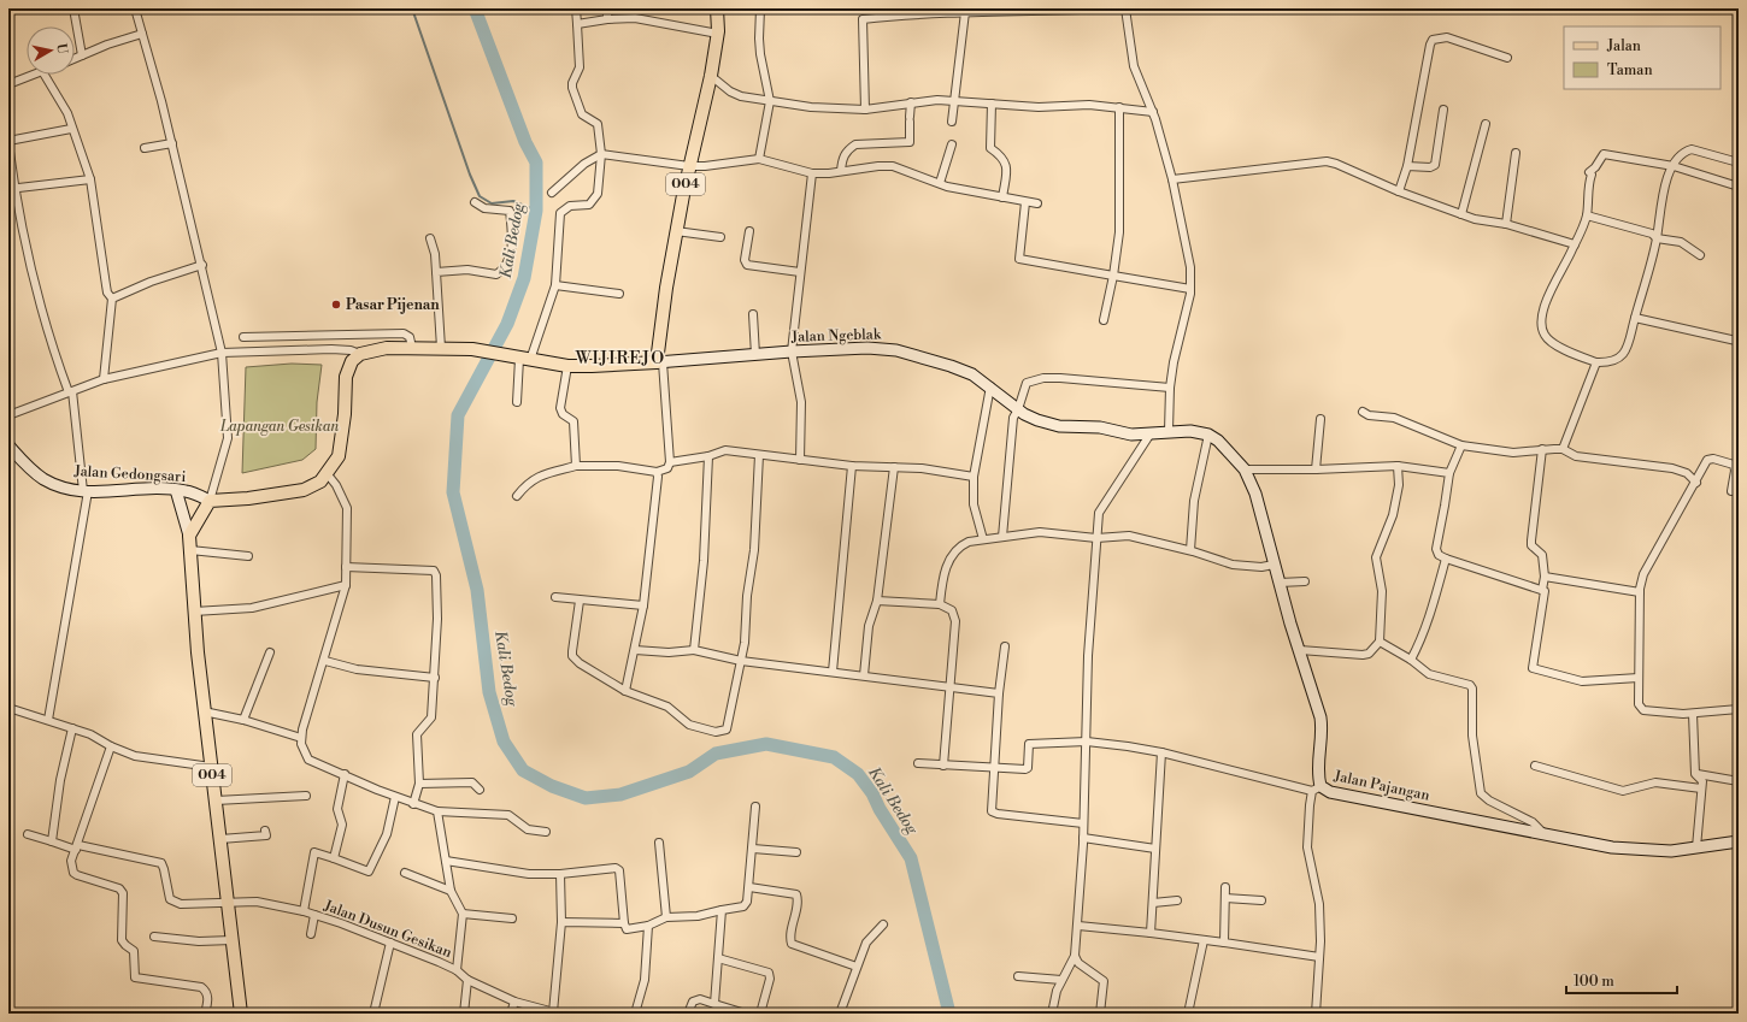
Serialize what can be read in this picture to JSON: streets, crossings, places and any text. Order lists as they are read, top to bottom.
{
  "streets": {
    "main road": [
      "004",
      "Jalan Ngeblak",
      "Jalan Gedongsari",
      "Jalan Pajangan"
    ],
    "street": ["Jalan Dusun Gesikan"]
  },
  "crossings": [
    ["004", "Jalan Ngeblak"],
    ["004", "Jalan Dusun Gesikan"],
    ["Jalan Ngeblak", "Jalan Pajangan"]
  ],
  "districts": ["WIJIREJO"],
  "water": ["Kali Bedog"],
  "parks": ["Lapangan Gesikan"],
  "places": ["Pasar Pijenan"],
  "legend": ["Jalan", "Taman"],
  "scale_bar": "100 m",
  "north": "right"
}
